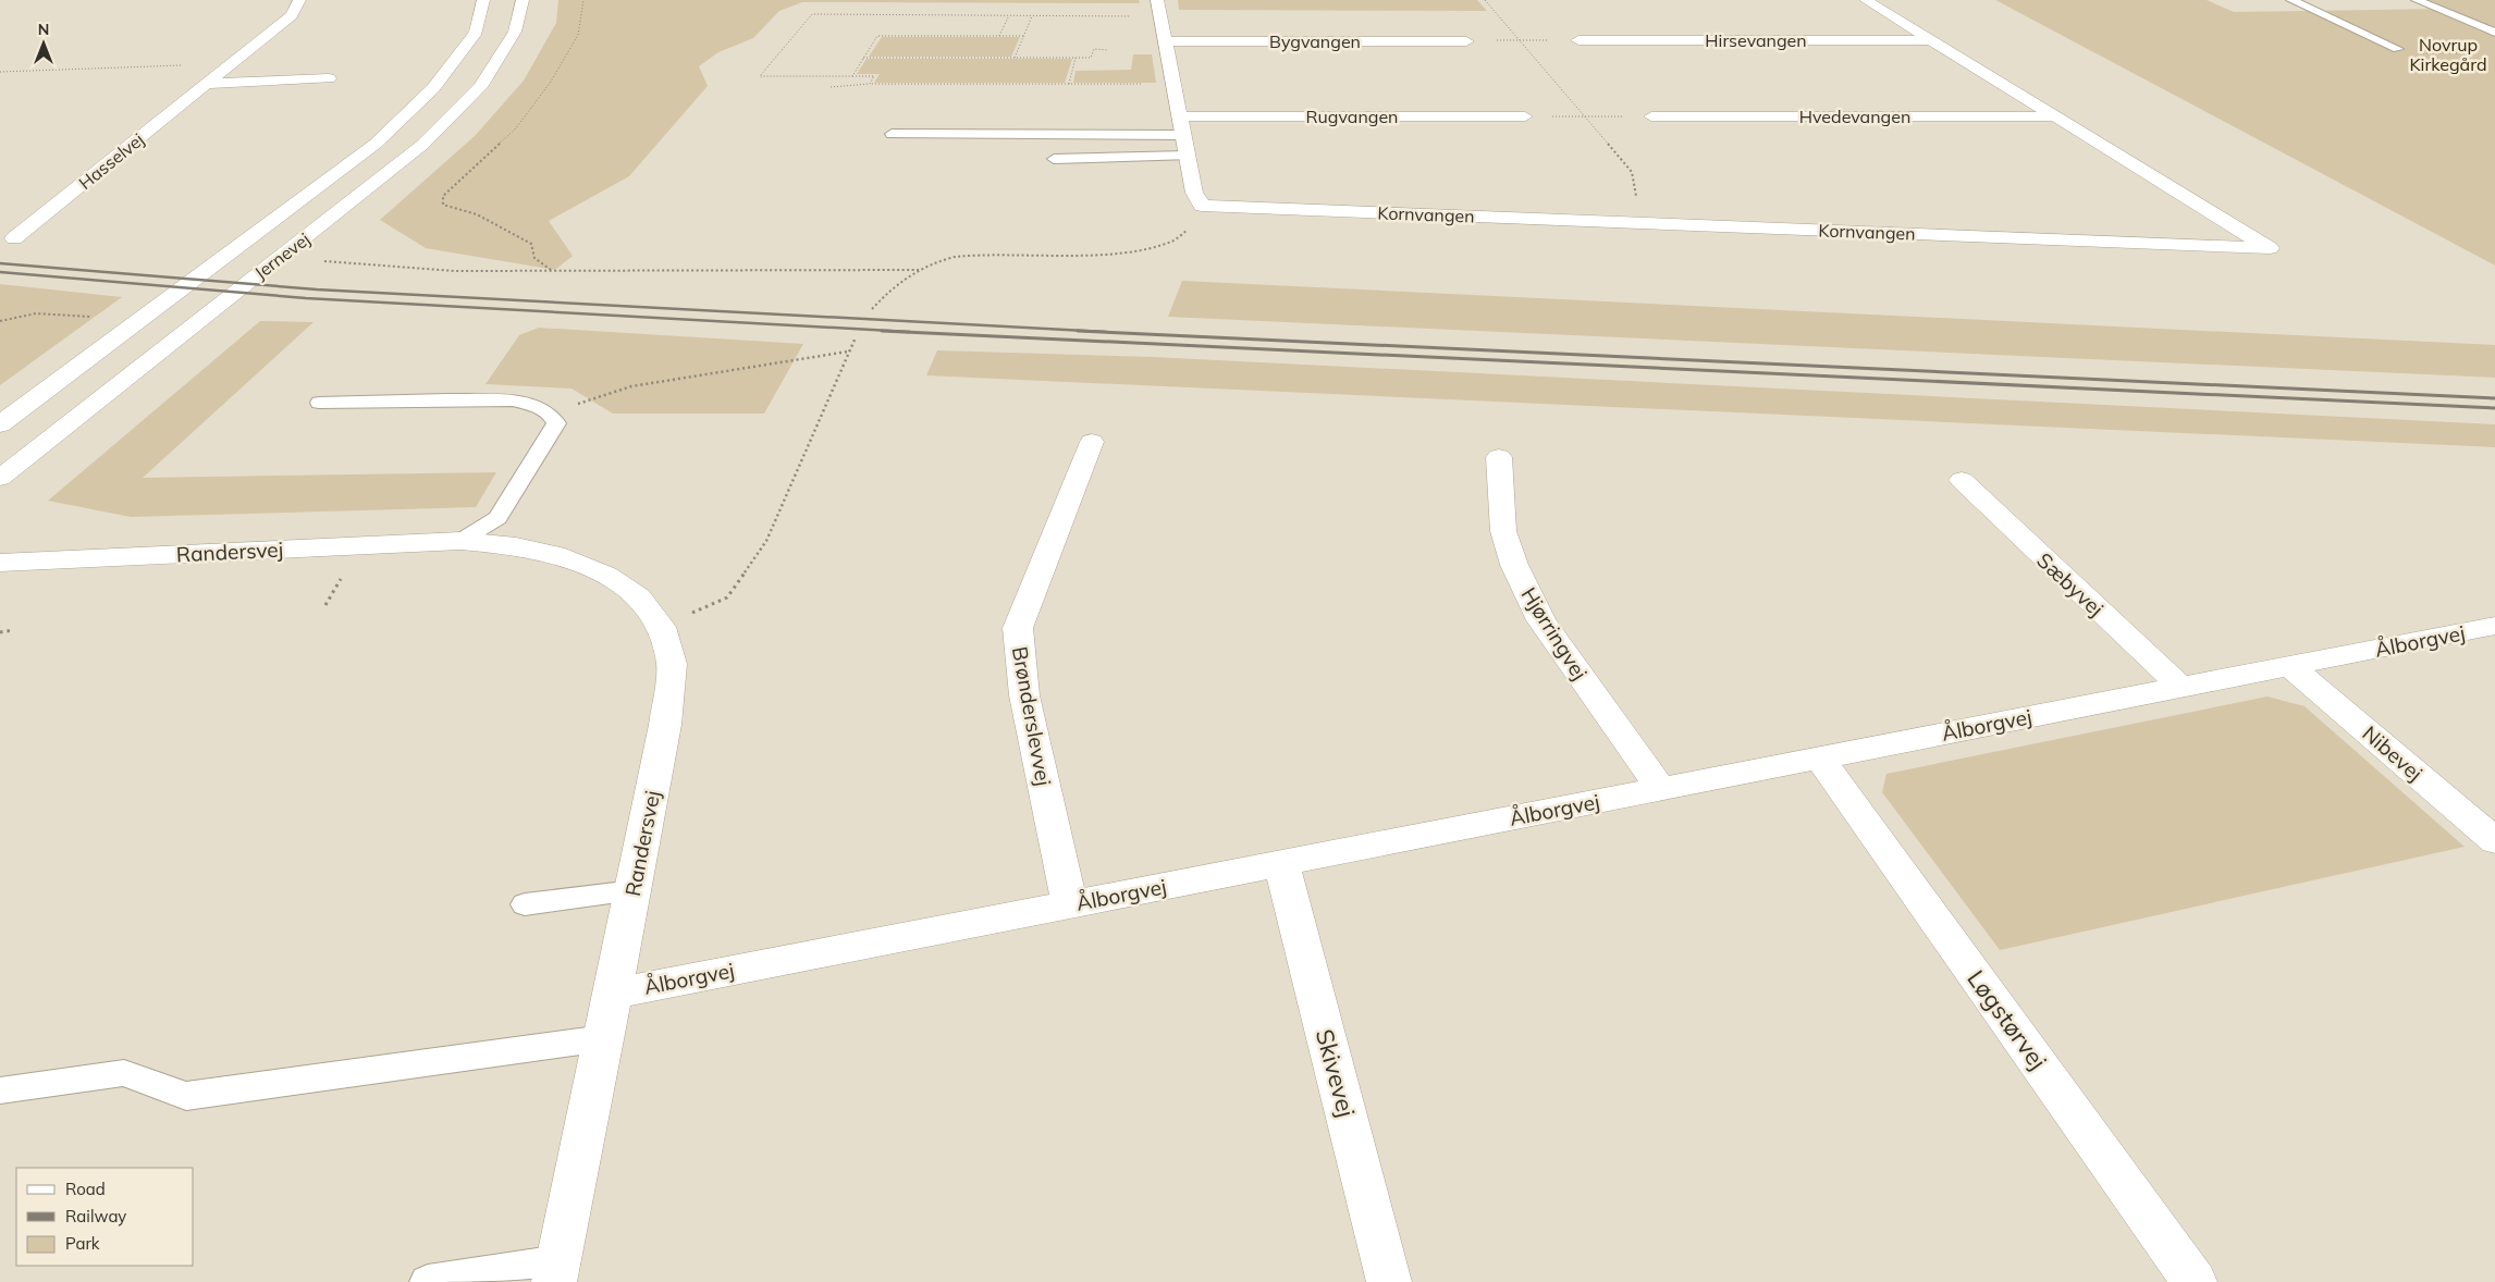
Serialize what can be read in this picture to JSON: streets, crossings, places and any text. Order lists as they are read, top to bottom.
{
  "streets": {
    "street": [
      "Hirsevangen",
      "Bygvangen",
      "Rugvangen",
      "Hvedevangen",
      "Hasselvej",
      "Kornvangen",
      "Jernevej",
      "Randersvej",
      "Sæbyvej",
      "Hjørringvej",
      "Ålborgvej",
      "Brønderslevvej",
      "Nibevej",
      "Løgstørvej",
      "Skivevej"
    ]
  },
  "crossings": [
    ["Hirsevangen", "Kornvangen"],
    ["Hvedevangen", "Kornvangen"],
    ["Randersvej", "Ålborgvej"],
    ["Sæbyvej", "Ålborgvej"],
    ["Hjørringvej", "Ålborgvej"],
    ["Ålborgvej", "Brønderslevvej"],
    ["Ålborgvej", "Nibevej"],
    ["Ålborgvej", "Løgstørvej"],
    ["Ålborgvej", "Skivevej"]
  ],
  "parks": ["Novrup Kirkegård"],
  "legend": ["Road", "Railway", "Park"],
  "north": "top"
}
